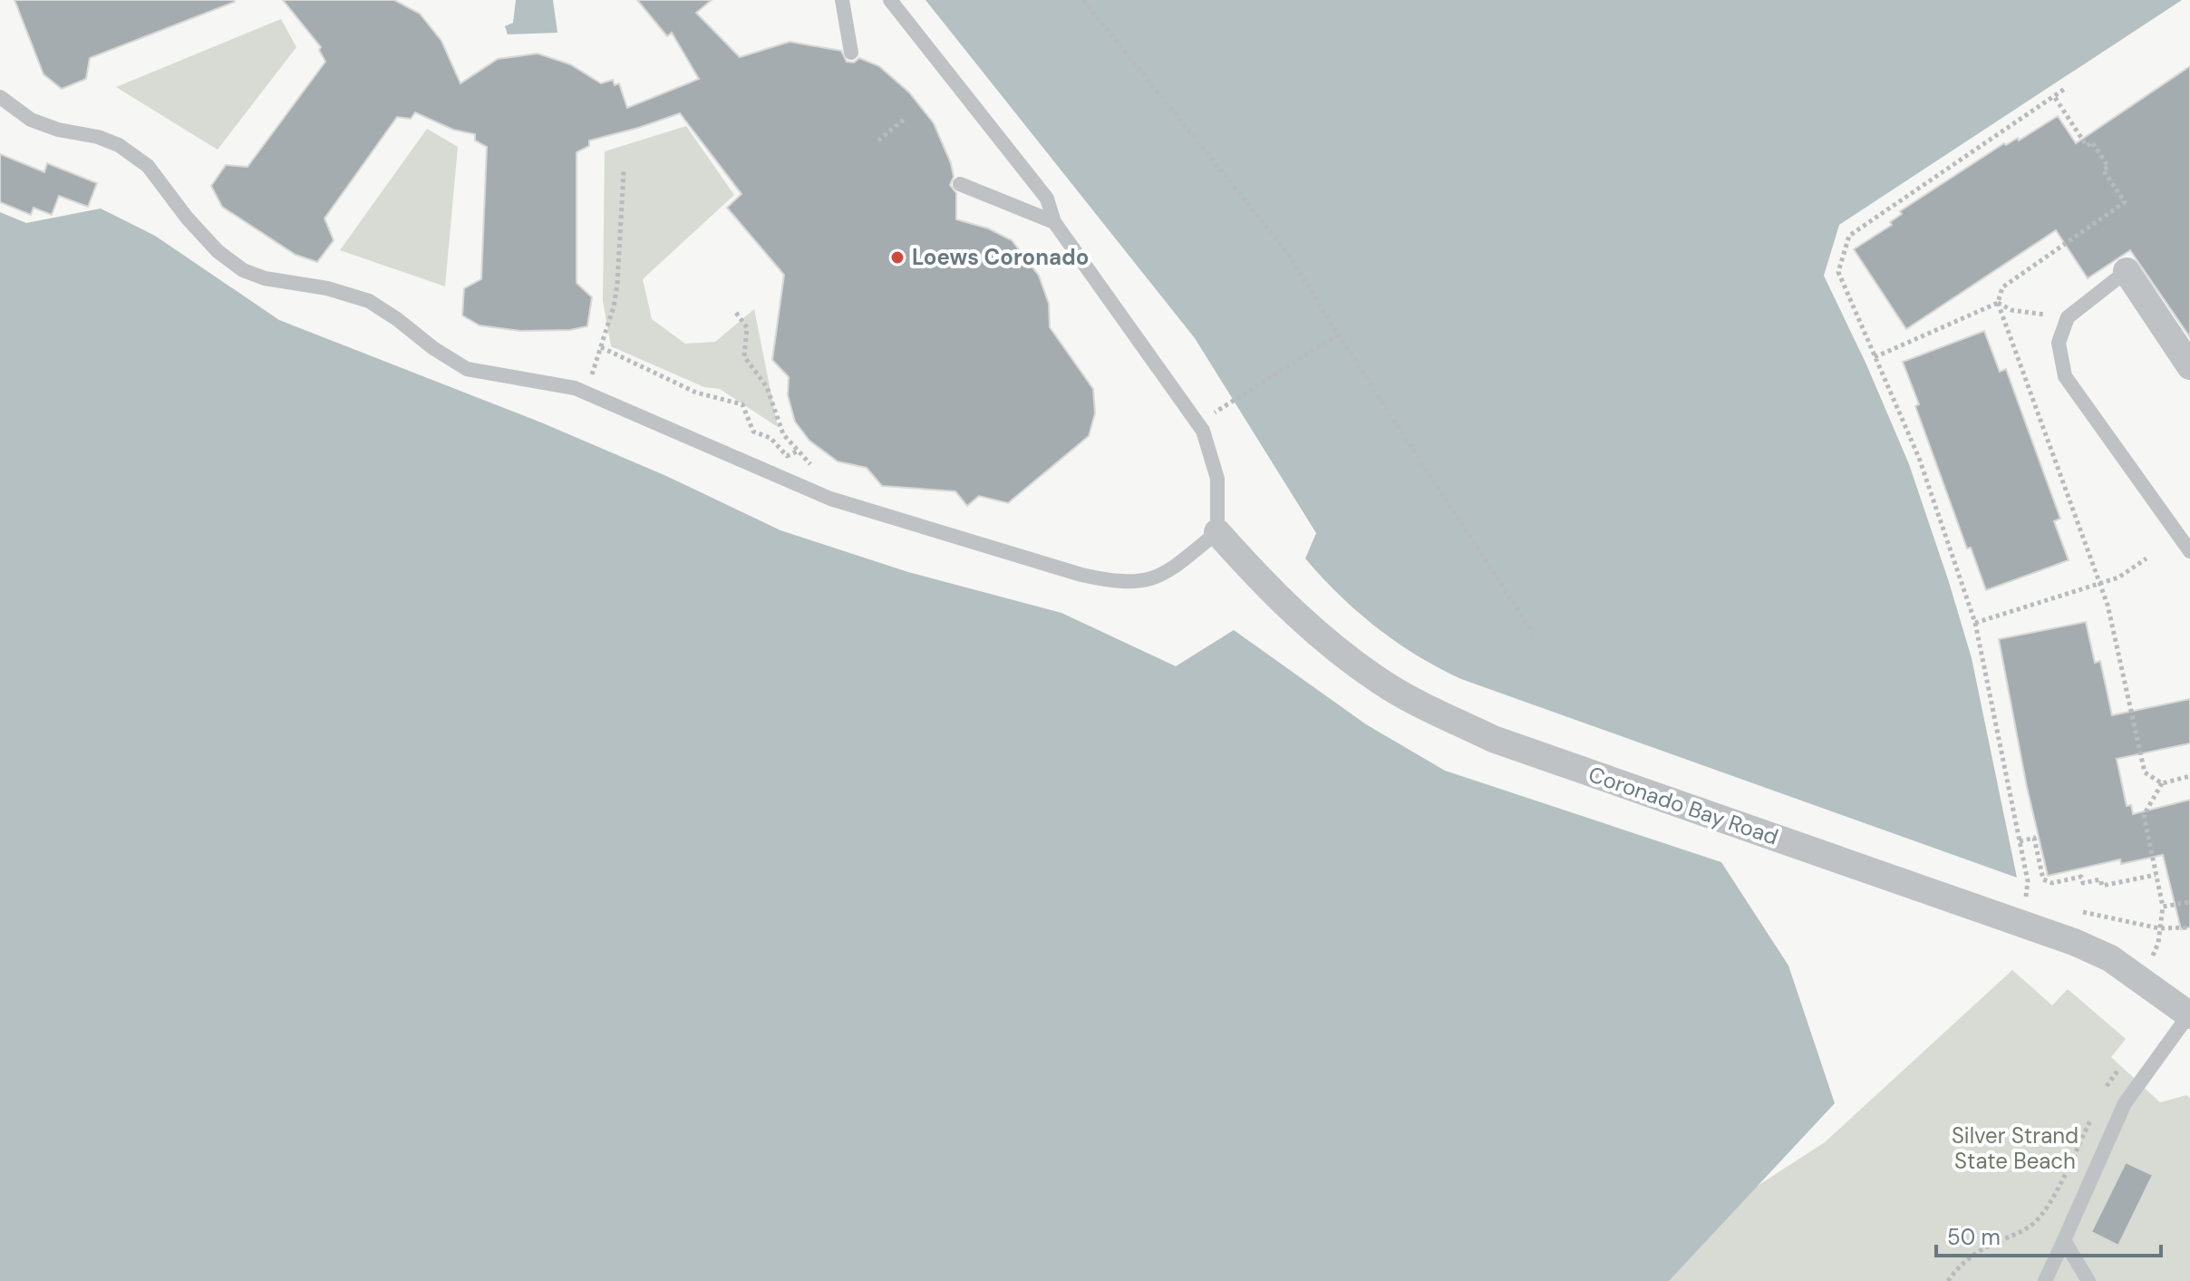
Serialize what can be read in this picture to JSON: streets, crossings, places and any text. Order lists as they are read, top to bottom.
{
  "streets": {
    "street": ["Coronado Bay Road"]
  },
  "parks": ["Silver Strand State Beach"],
  "places": ["Loews Coronado"],
  "scale_bar": "50 m"
}
